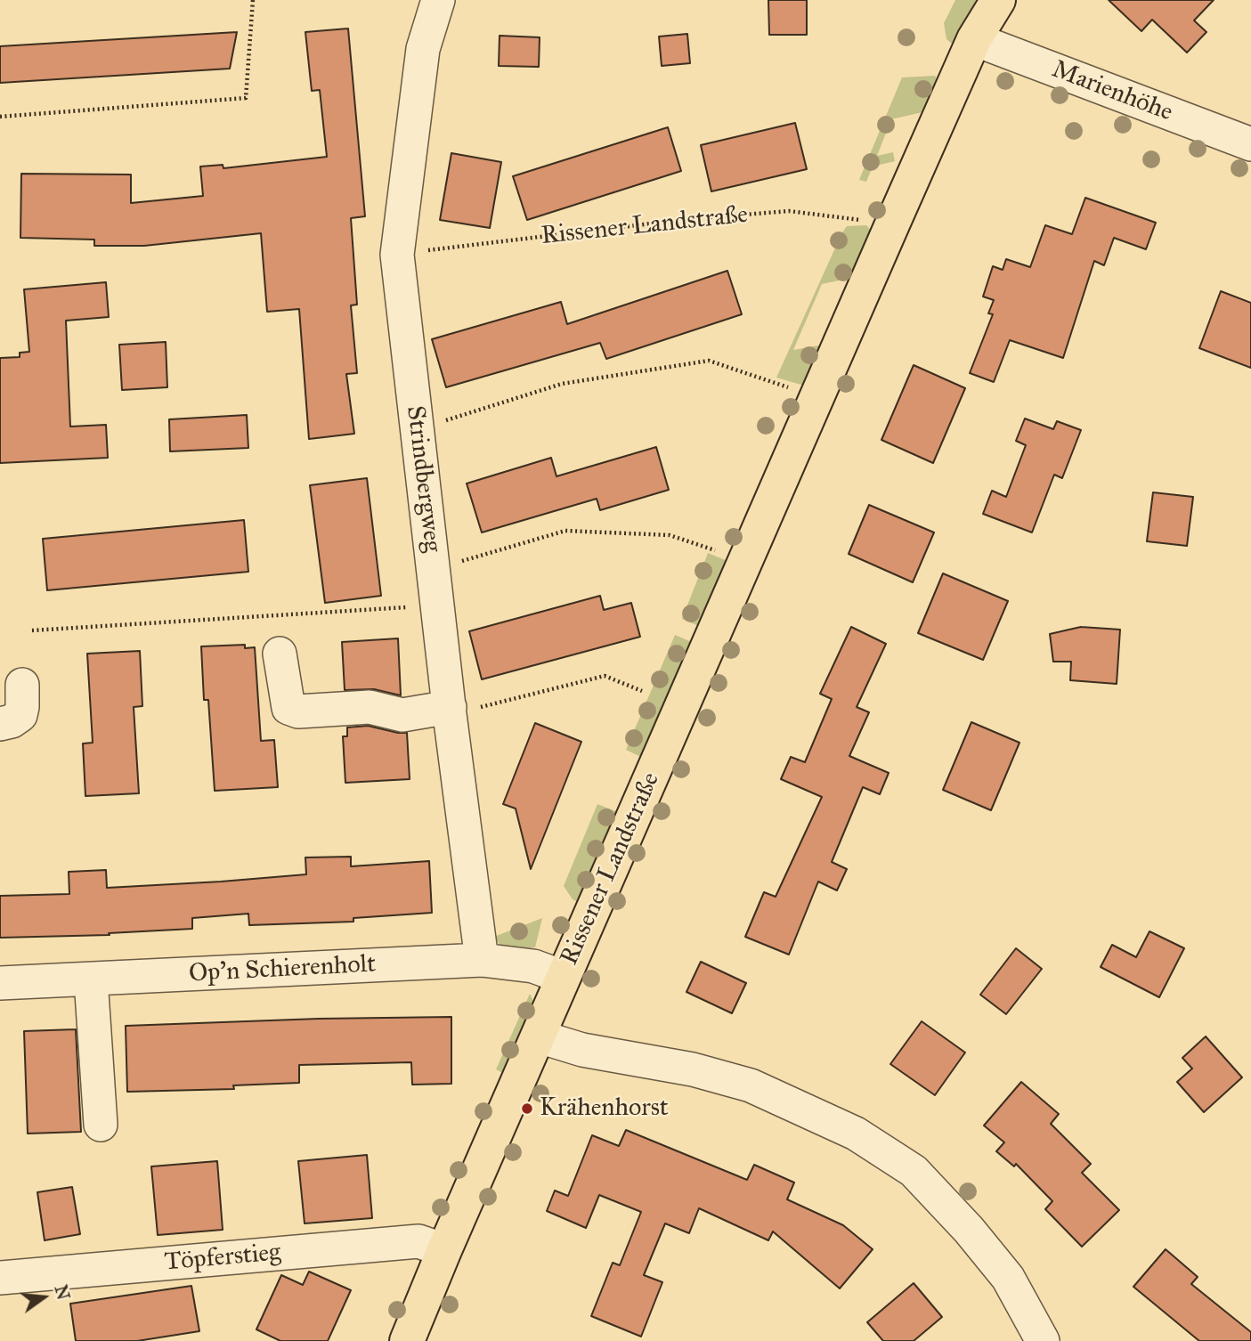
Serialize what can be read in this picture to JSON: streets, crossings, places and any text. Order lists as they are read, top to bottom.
{
  "streets": {
    "main road": ["Rissener Landstraße"],
    "street": [
      "Marienhöhe",
      "Strindbergweg",
      "Op'n Schierenholt",
      "Töpferstieg"
    ]
  },
  "crossings": [
    ["Marienhöhe", "Rissener Landstraße"],
    ["Rissener Landstraße", "Strindbergweg"],
    ["Rissener Landstraße", "Op'n Schierenholt"],
    ["Rissener Landstraße", "Töpferstieg"],
    ["Strindbergweg", "Op'n Schierenholt"]
  ],
  "places": ["Krähenhorst"],
  "north": "right"
}
